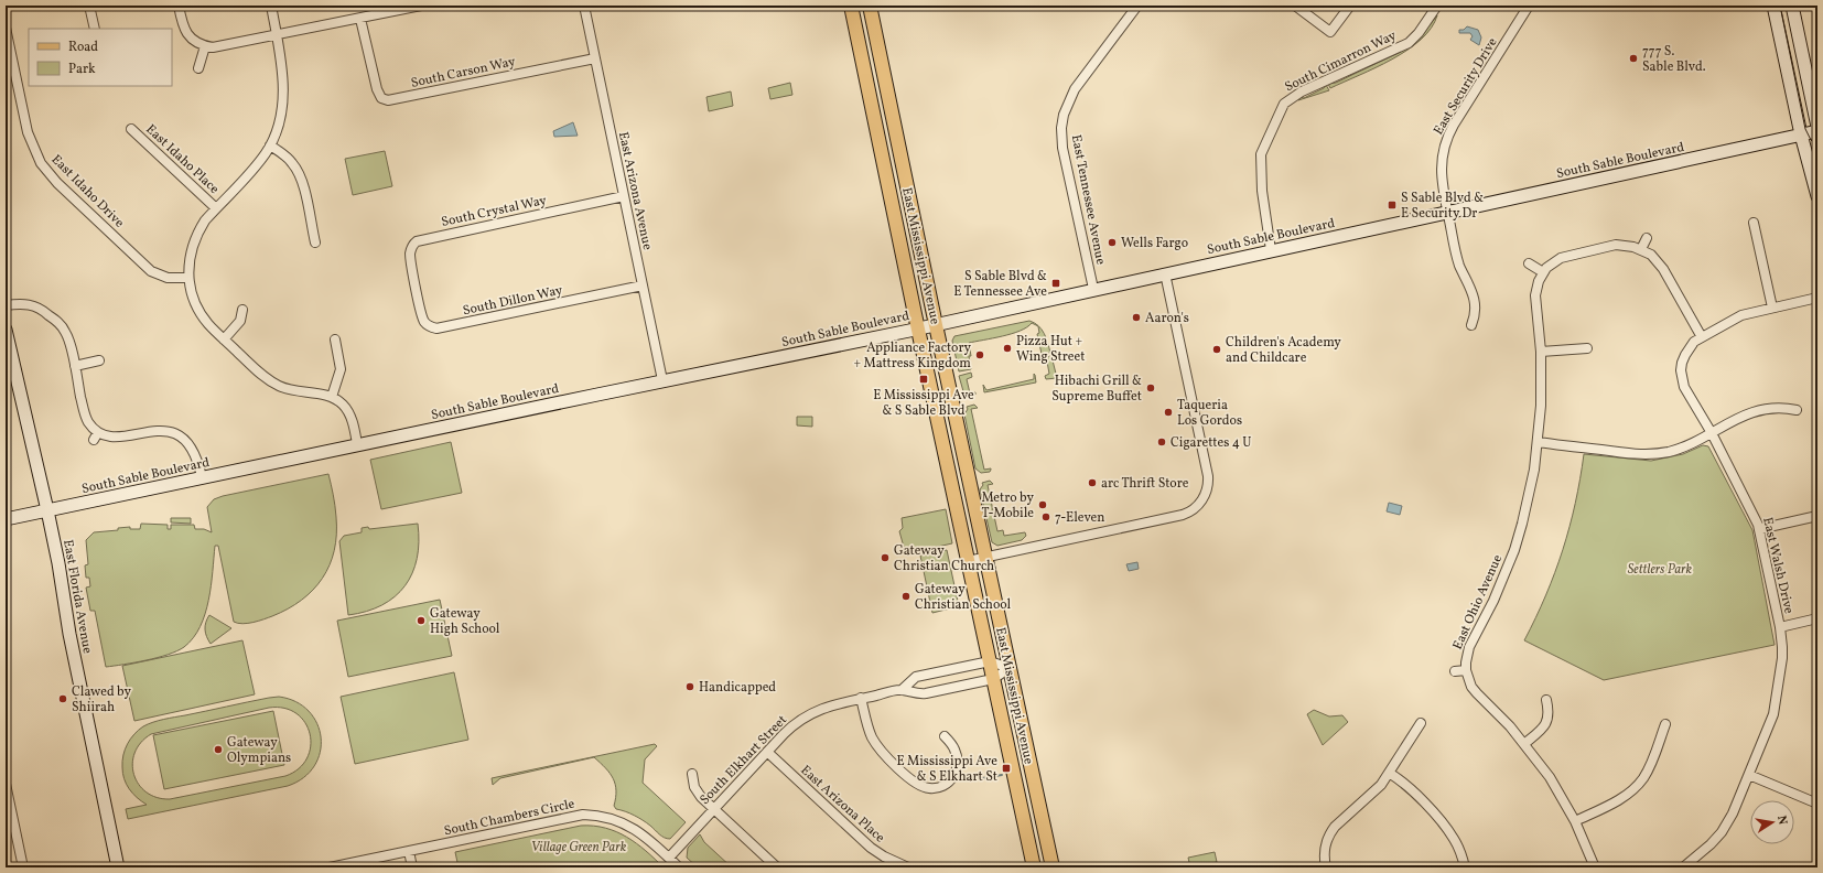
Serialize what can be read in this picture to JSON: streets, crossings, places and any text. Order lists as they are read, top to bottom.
{
  "streets": {
    "main road": ["East Mississippi Avenue"],
    "street": [
      "South Cimarron Way",
      "South Carson Way",
      "East Security Drive",
      "East Idaho Place",
      "South Sable Boulevard",
      "East Idaho Drive",
      "East Arizona Avenue",
      "East Tennessee Avenue",
      "South Crystal Way",
      "South Dillon Way",
      "East Walsh Drive",
      "East Florida Avenue",
      "East Ohio Avenue",
      "South Elkhart Street",
      "East Arizona Place",
      "South Chambers Circle"
    ]
  },
  "crossings": [
    ["South Cimarron Way", "South Sable Boulevard"],
    ["South Carson Way", "East Arizona Avenue"],
    ["East Security Drive", "South Sable Boulevard"],
    ["South Sable Boulevard", "East Arizona Avenue"],
    ["South Sable Boulevard", "East Tennessee Avenue"],
    ["South Sable Boulevard", "East Mississippi Avenue"],
    ["South Sable Boulevard", "East Florida Avenue"],
    ["East Arizona Avenue", "South Crystal Way"],
    ["East Arizona Avenue", "South Dillon Way"],
    ["South Crystal Way", "South Dillon Way"],
    ["East Mississippi Avenue", "South Elkhart Street"],
    ["South Elkhart Street", "East Arizona Place"],
    ["South Elkhart Street", "South Chambers Circle"]
  ],
  "parks": ["Settlers Park", "Village Green Park"],
  "places": {
    "other": [
      "777 S. Sable Blvd.",
      "Wells Fargo",
      "Aaron's",
      "Pizza Hut + Wing Street",
      "Children's Academy and Childcare",
      "Appliance Factory + Mattress Kingdom",
      "Hibachi Grill & Supreme Buffet",
      "Taqueria Los Gordos",
      "Cigarettes 4 U",
      "arc Thrift Store",
      "Metro by T-Mobile",
      "7-Eleven",
      "Gateway Christian Church",
      "Gateway Christian School",
      "Gateway High School",
      "Handicapped",
      "Clawed by Shiirah",
      "Gateway Olympians"
    ],
    "transit": [
      "S Sable Blvd & E Security Dr",
      "S Sable Blvd & E Tennessee Ave",
      "E Mississippi Ave & S Sable Blvd",
      "E Mississippi Ave & S Elkhart St"
    ]
  },
  "legend": ["Road", "Park"],
  "north": "right"
}
